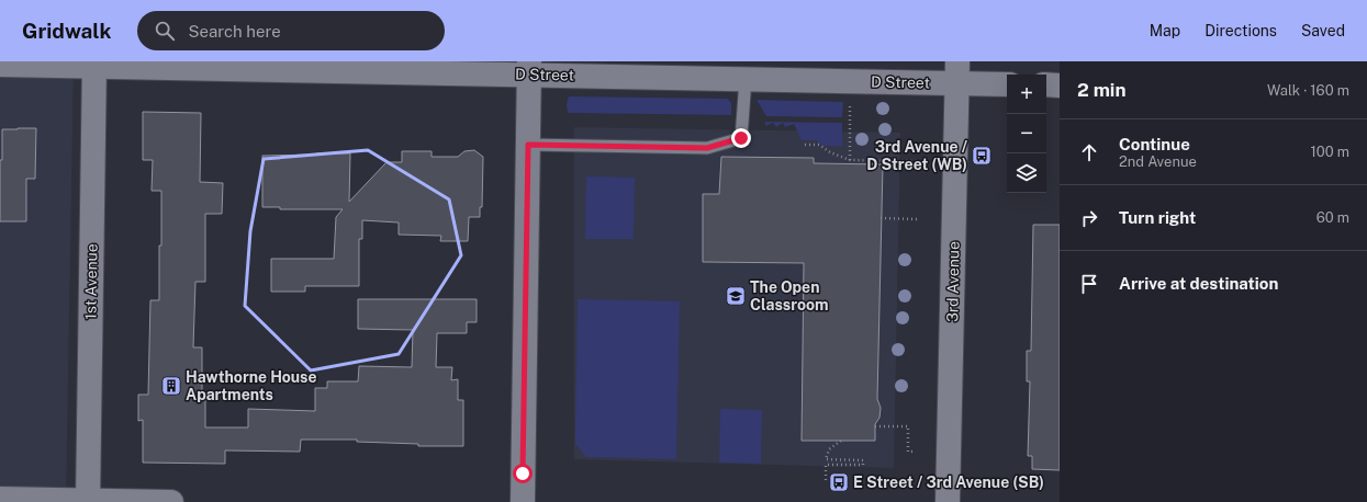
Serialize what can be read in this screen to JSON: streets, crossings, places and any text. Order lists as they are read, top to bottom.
{
  "streets": {
    "street": ["D Street", "1st Avenue", "3rd Avenue"]
  },
  "crossings": [
    ["D Street", "1st Avenue"],
    ["D Street", "3rd Avenue"]
  ],
  "places": {
    "bus stop": ["3rd Avenue / D Street (WB)", "E Street / 3rd Avenue (SB)"],
    "school or university": ["The Open Classroom"],
    "building": ["Hawthorne House Apartments"]
  },
  "page": {
    "header": "Gridwalk",
    "search": "Search here",
    "nav": ["Map", "Directions", "Saved"],
    "heading": ["2 min", "Walk · 160 m"],
    "map_buttons": ["+", "−"],
    "list": [
      ["Continue", "2nd Avenue", "100 m"],
      ["Turn right", "60 m"],
      "Arrive at destination"
    ]
  }
}
